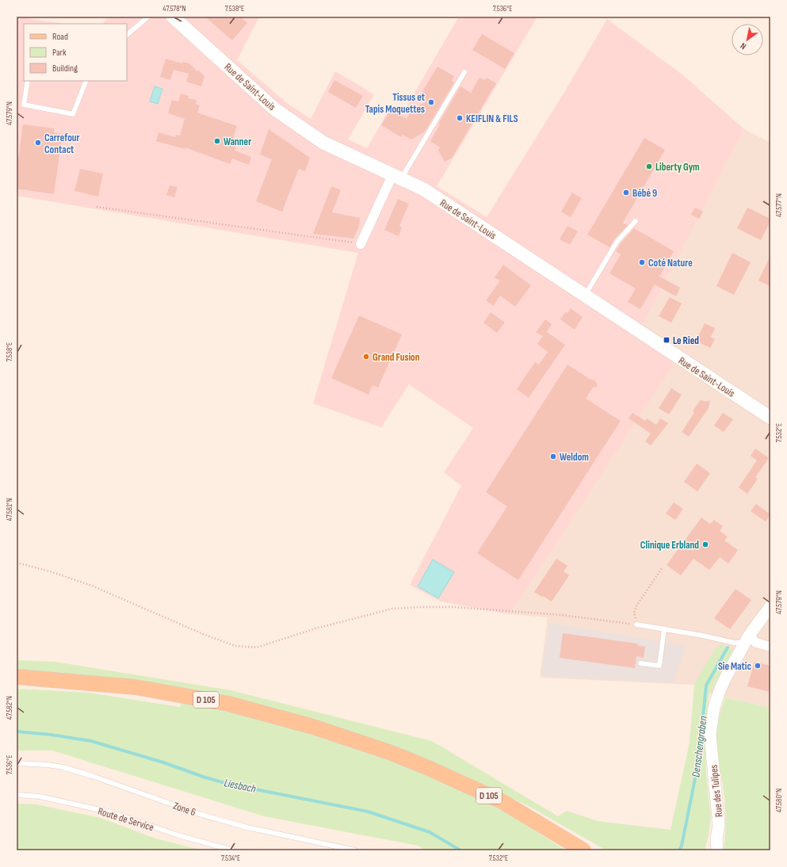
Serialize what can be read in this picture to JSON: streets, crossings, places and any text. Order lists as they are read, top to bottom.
{
  "streets": {
    "main road": ["Rue de Saint-Louis", "D 105"],
    "street": ["Rue des Tulipes"],
    "lane": ["Zone 6", "Route de Service"]
  },
  "water": ["Denschengraben", "Liesbach"],
  "places": {
    "other": [
      "Tissus et Tapis Moquettes",
      "KEIFLIN & FILS",
      "Wanner",
      "Carrefour Contact",
      "Liberty Gym",
      "Bébé 9",
      "Coté Nature",
      "Grand Fusion",
      "Weldom",
      "Clinique Erbland",
      "Sie Matic"
    ],
    "transit": ["Le Ried"]
  },
  "legend": ["Road", "Park", "Building"],
  "north": "bottom left",
  "coordinates": [
    "47.578°N",
    "7.538°E",
    "7.536°E",
    "47.579°N",
    "47.577°N",
    "7.532°E",
    "47.581°N",
    "47.582°N",
    "47.580°N",
    "7.534°E"
  ]
}
